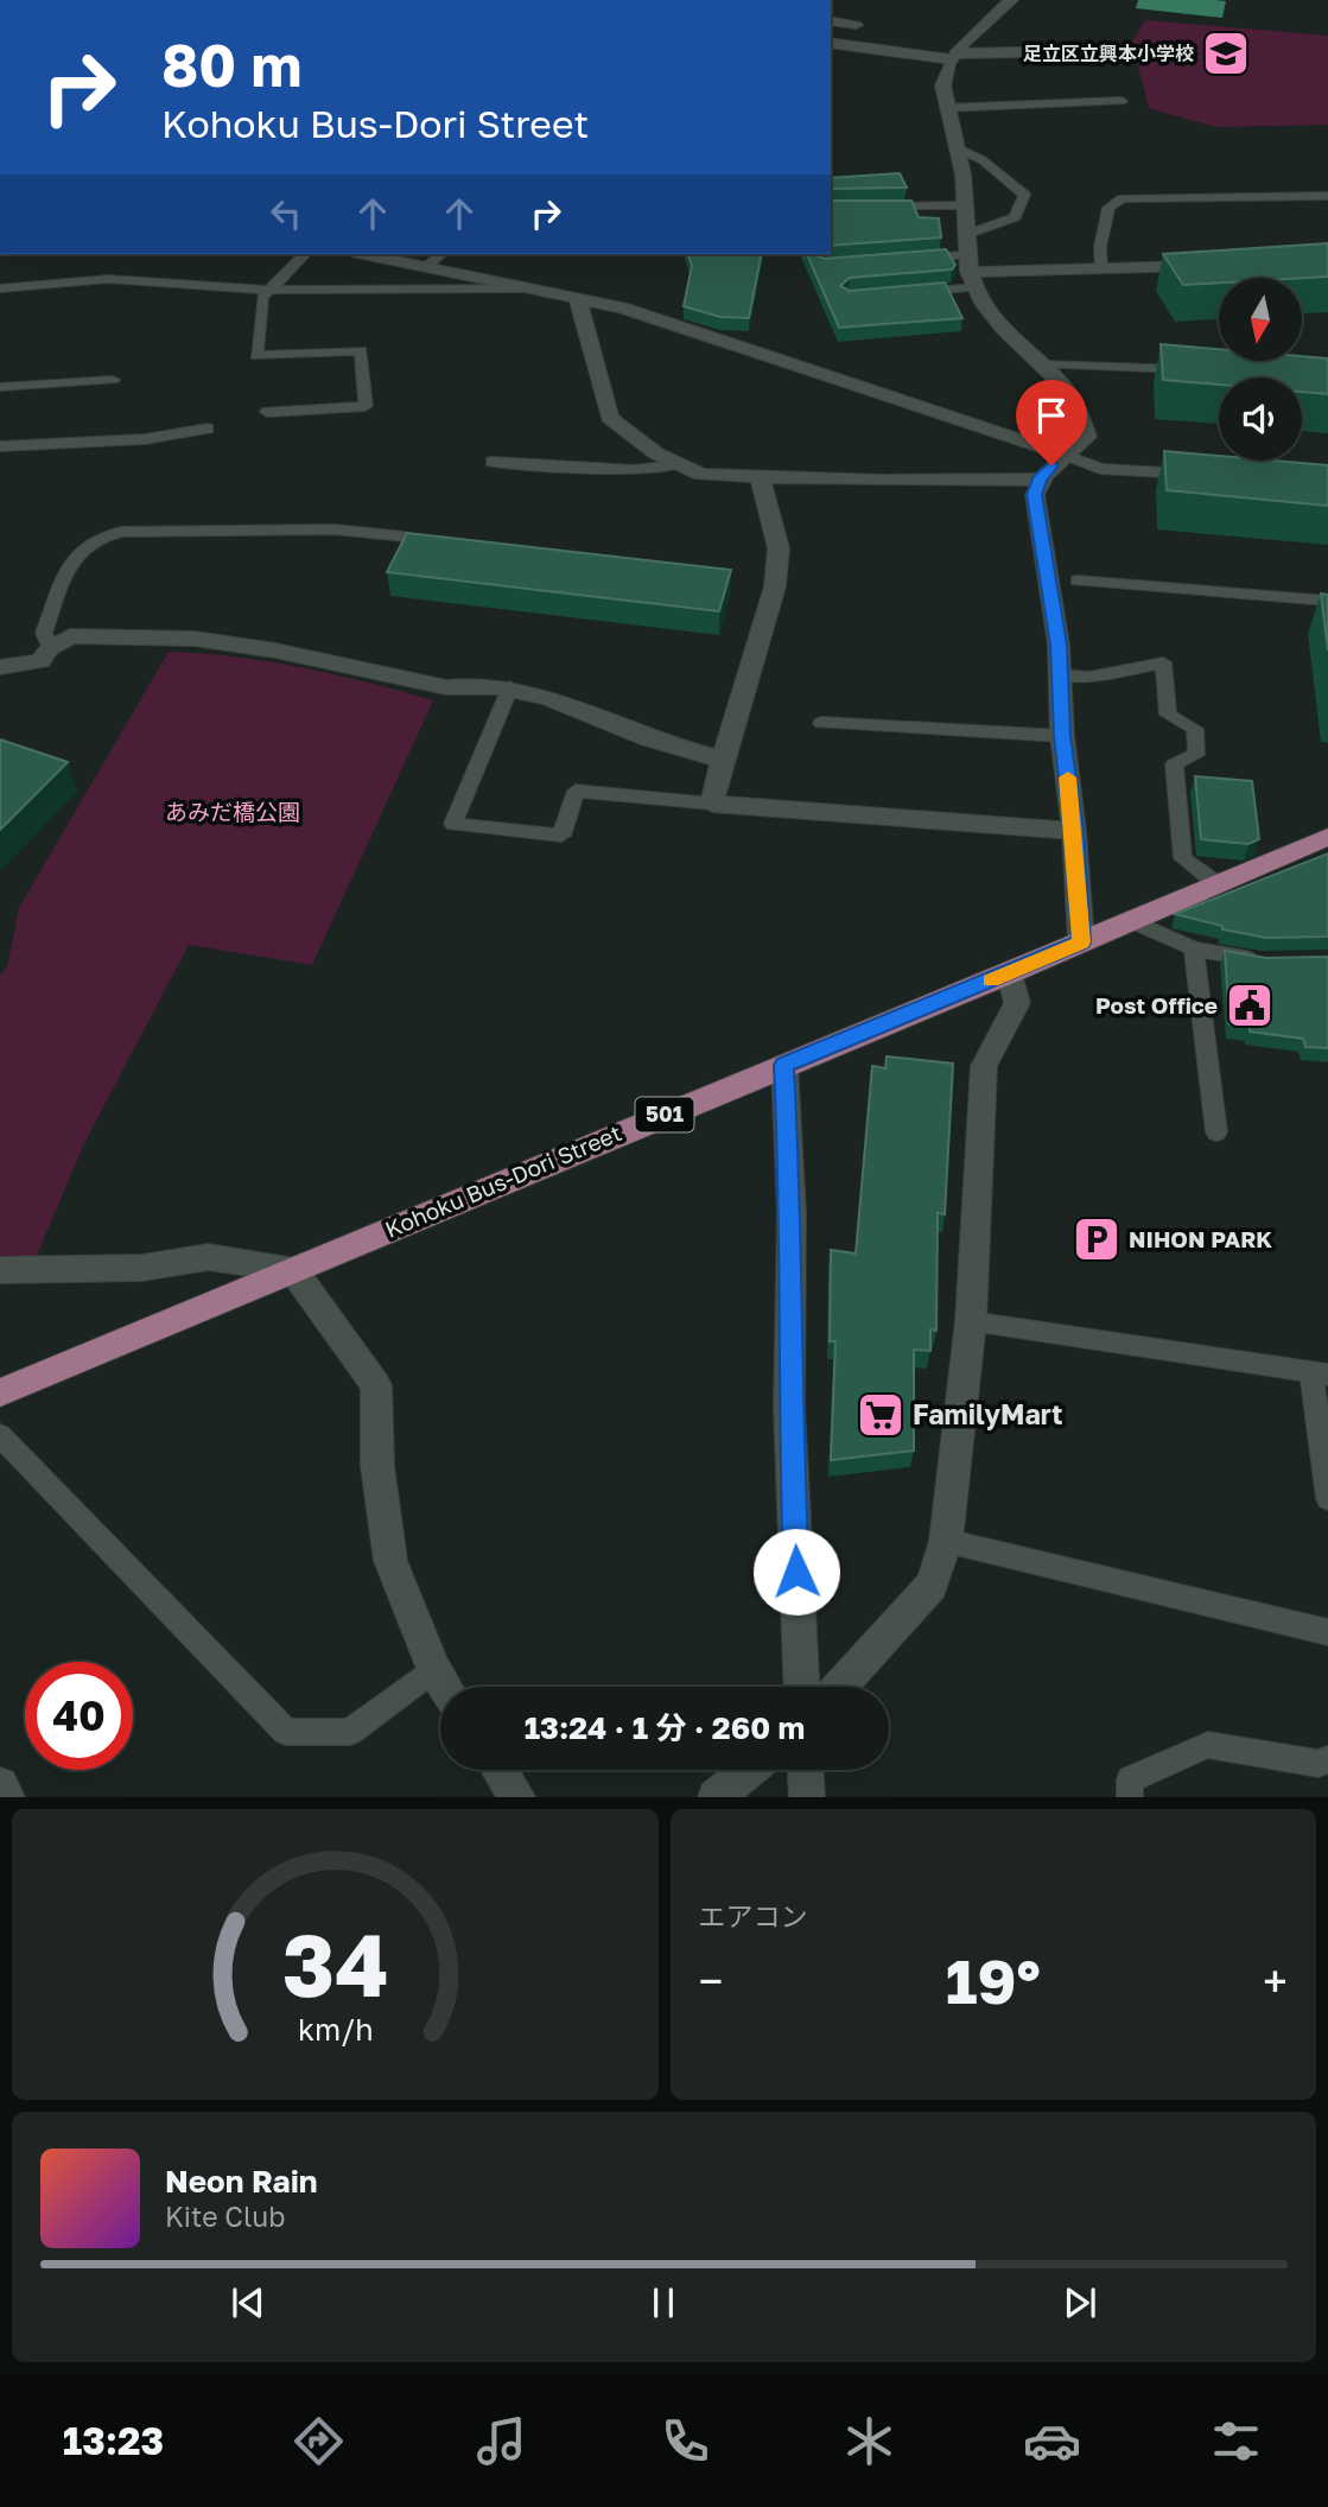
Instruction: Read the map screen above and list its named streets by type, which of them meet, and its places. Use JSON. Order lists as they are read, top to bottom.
{
  "streets": {
    "main road": ["501", "Kohoku Bus-Dori Street"]
  },
  "parks": ["あみだ橋公園"],
  "places": {
    "school or university": ["足立区立興本小学校"],
    "public building": ["Post Office"],
    "parking": ["NIHON PARK"],
    "supermarket": ["FamilyMart"]
  },
  "north": "bottom",
  "page": {
    "turn": ["80 m", "Kohoku Bus-Dori Street"],
    "limit": "40",
    "trip": "13:24 · 1 分 · 260 m",
    "tile": "エアコン",
    "heat": ["−", "19°", "+"],
    "song": ["Neon Rain", "Kite Club"],
    "tabs": "13:23",
    "gauge": ["34", "km/h"]
  }
}
